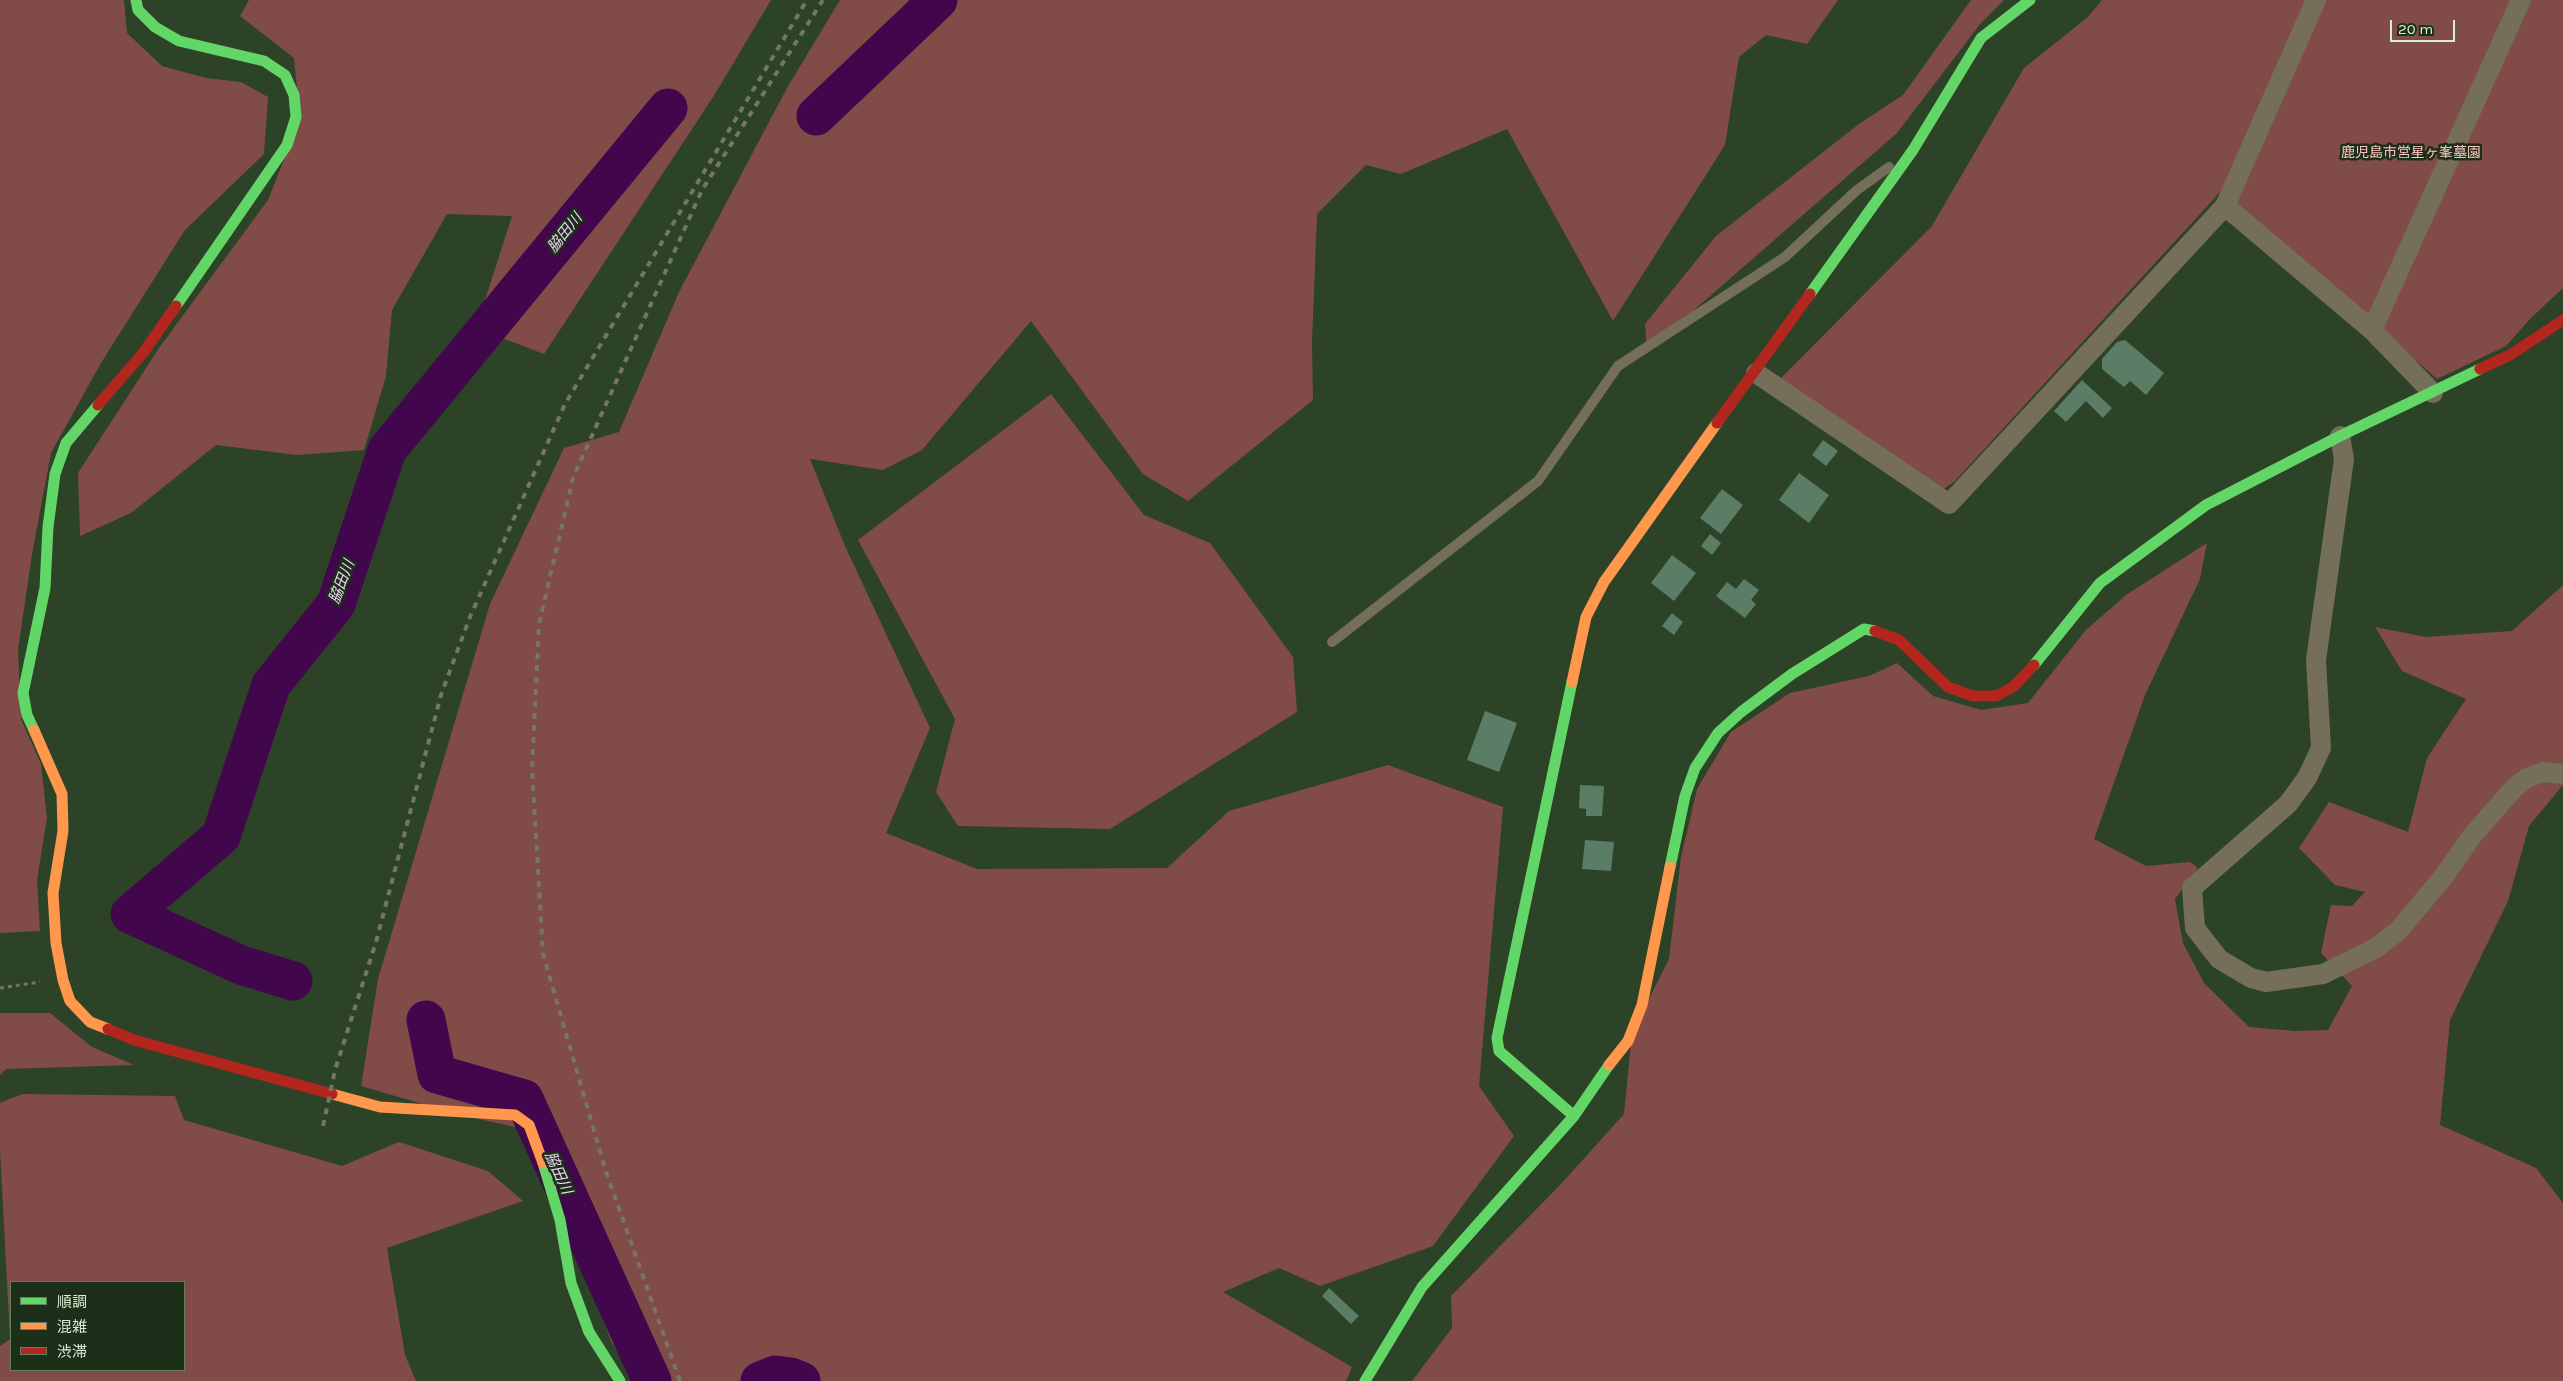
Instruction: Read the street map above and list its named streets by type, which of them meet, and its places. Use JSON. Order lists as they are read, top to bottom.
{
  "water": ["脇田川"],
  "parks": ["鹿児島市営星ヶ峯墓園"],
  "legend": ["順調", "混雑", "渋滞"],
  "scale_bar": "20 m"
}
